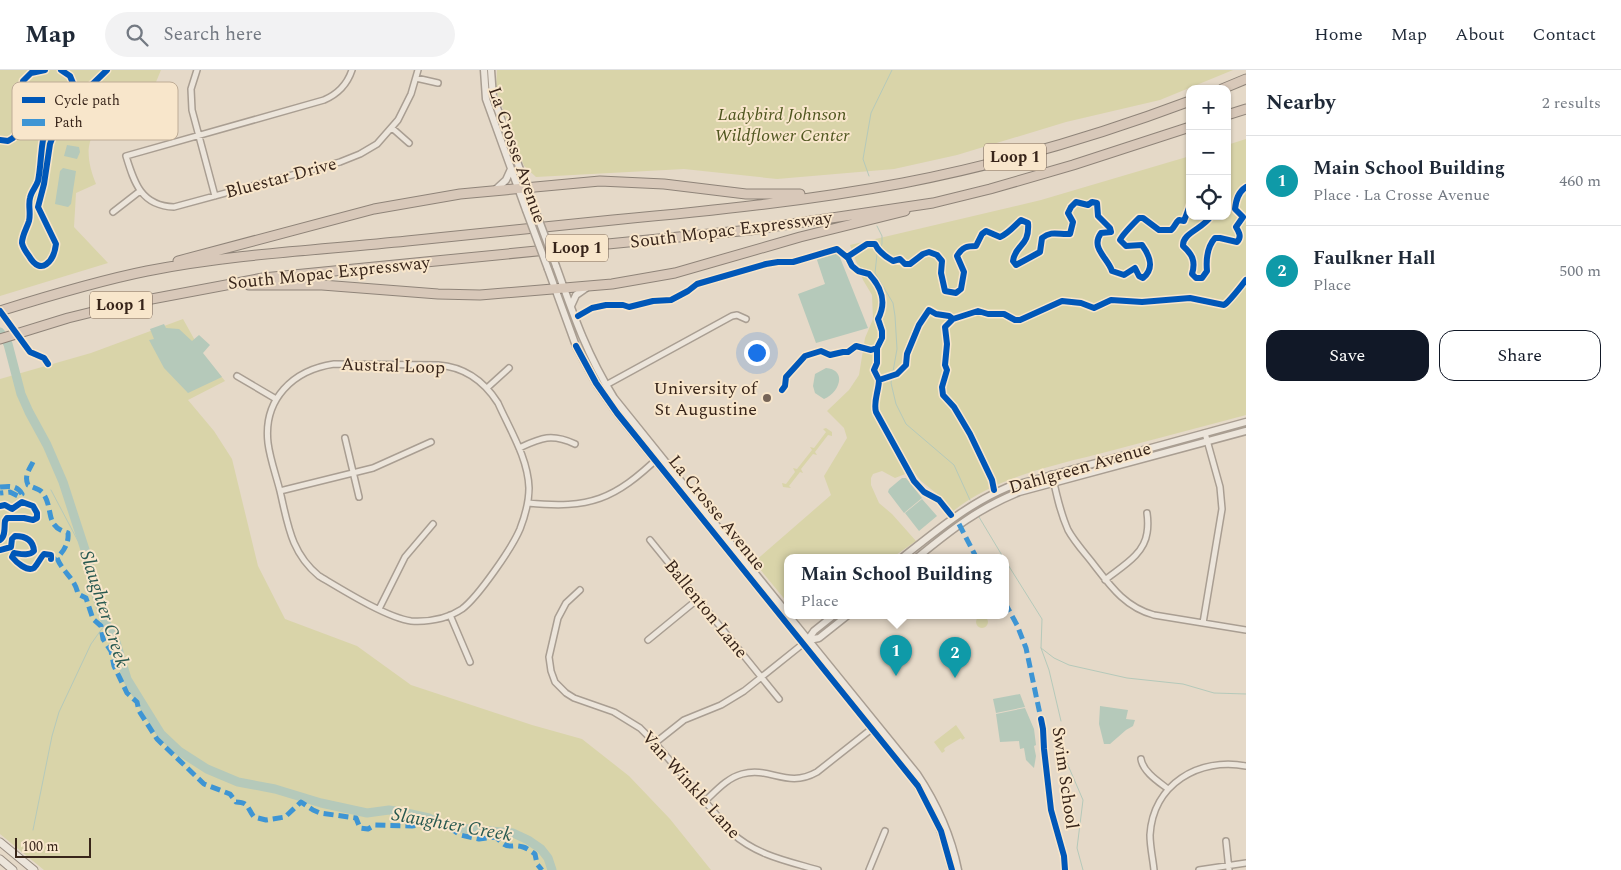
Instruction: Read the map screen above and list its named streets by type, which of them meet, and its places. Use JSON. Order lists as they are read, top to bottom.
{
  "streets": {
    "highway": ["Loop 1", "South Mopac Expressway"],
    "street": [
      "La Crosse Avenue",
      "Bluestar Drive",
      "Austral Loop",
      "Dahlgreen Avenue",
      "Ballenton Lane",
      "Van Winkle Lane"
    ],
    "cycle path": ["Swim School"]
  },
  "water": ["Slaughter Creek"],
  "parks": ["Ladybird Johnson Wildflower Center"],
  "places": ["University of St Augustine"],
  "legend": ["Cycle path", "Path"],
  "scale_bar": "100 m",
  "page": {
    "header": "Map",
    "search": "Search here",
    "nav": [
      "Home",
      "Map",
      "About",
      "Contact"
    ],
    "heading": ["Nearby", "2 results"],
    "map_buttons": ["+", "−"],
    "list": [
      {
        "mark": "1",
        "name": "Main School Building",
        "note": "Place · La Crosse Avenue",
        "value": "460 m"
      },
      {
        "mark": "2",
        "name": "Faulkner Hall",
        "note": "Place",
        "value": "500 m"
      }
    ],
    "buttons": ["Save", "Share"],
    "popup": ["Main School Building", "Place"],
    "pins": ["1", "2"],
    "scale": "100 m"
  }
}
